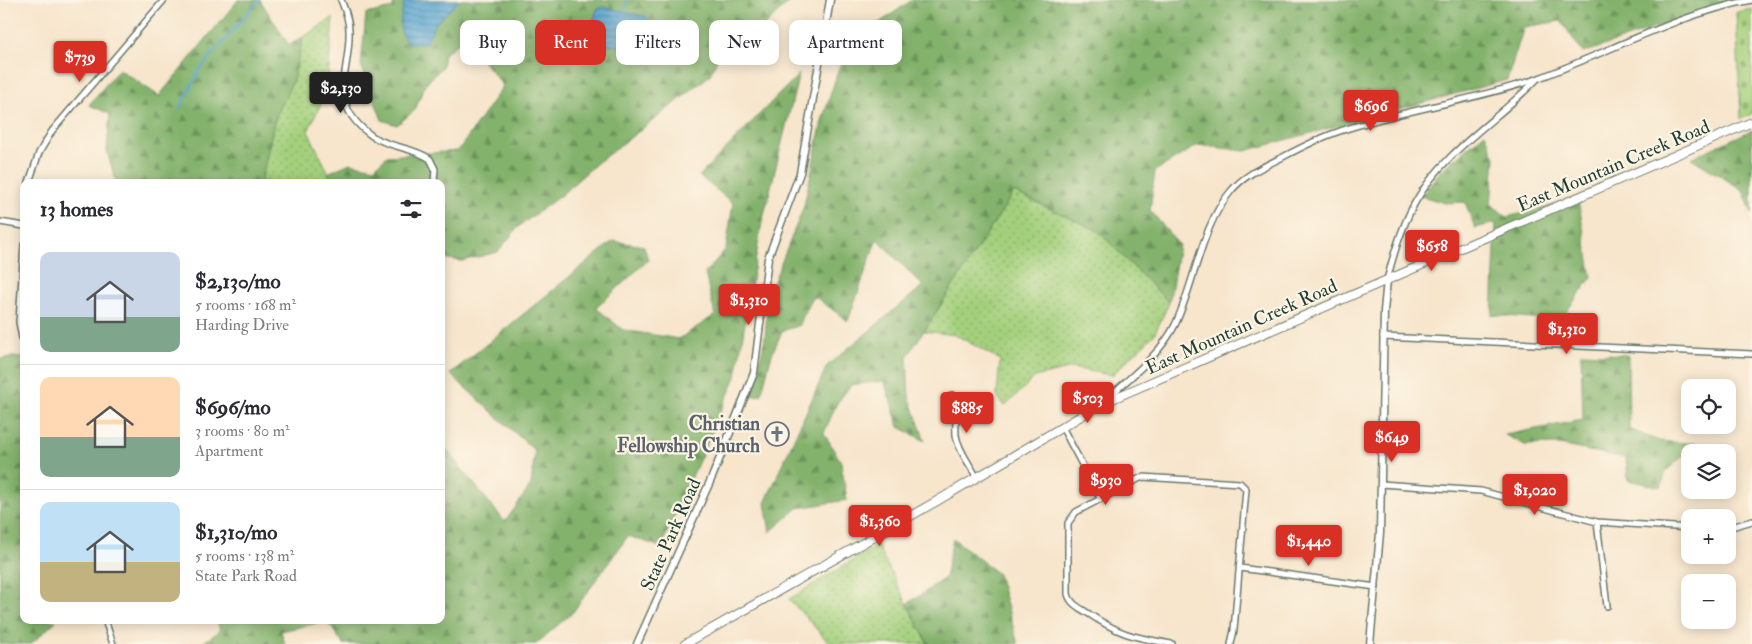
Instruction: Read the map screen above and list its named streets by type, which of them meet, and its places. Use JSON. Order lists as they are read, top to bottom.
{
  "streets": {
    "main road": ["East Mountain Creek Road"],
    "street": ["State Park Road"]
  },
  "places": {
    "church": ["Christian Fellowship Church"]
  },
  "page": {
    "chip": [
      "Buy",
      "Rent",
      "Filters",
      "New",
      "Apartment"
    ],
    "price": [
      "$739",
      "$2,130",
      "$696",
      "$658",
      "$1,310",
      "$1,310",
      "$503",
      "$885",
      "$649",
      "$930",
      "$1,020",
      "$1,360",
      "$1,440"
    ],
    "heading": "13 homes",
    "list": [
      {
        "name": "$2,130/mo",
        "note": "5 rooms · 168 m² · Harding Drive"
      },
      {
        "name": "$696/mo",
        "note": "3 rooms · 80 m² · Apartment"
      },
      {
        "name": "$1,310/mo",
        "note": "5 rooms · 138 m² · State Park Road"
      }
    ],
    "map_buttons": ["+", "−"]
  }
}
